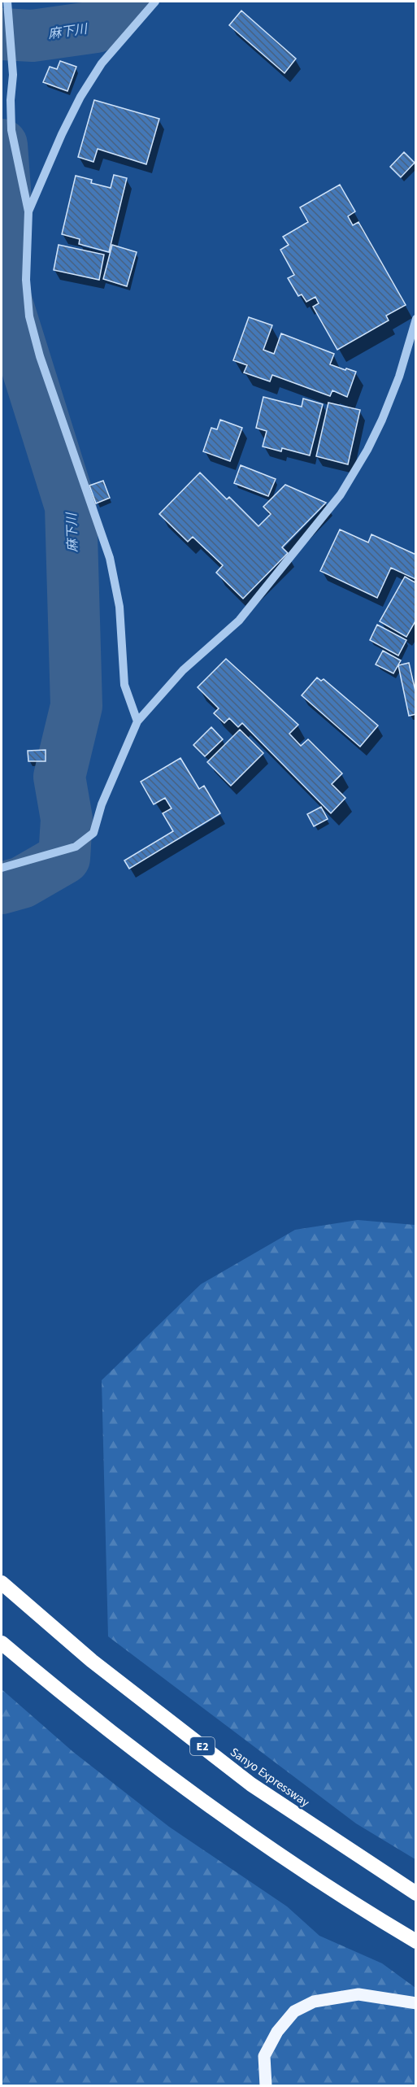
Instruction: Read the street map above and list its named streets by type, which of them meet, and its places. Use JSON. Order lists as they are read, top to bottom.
{
  "streets": {
    "highway": ["E2", "Sanyo Expressway"]
  },
  "water": ["麻下川"]
}
